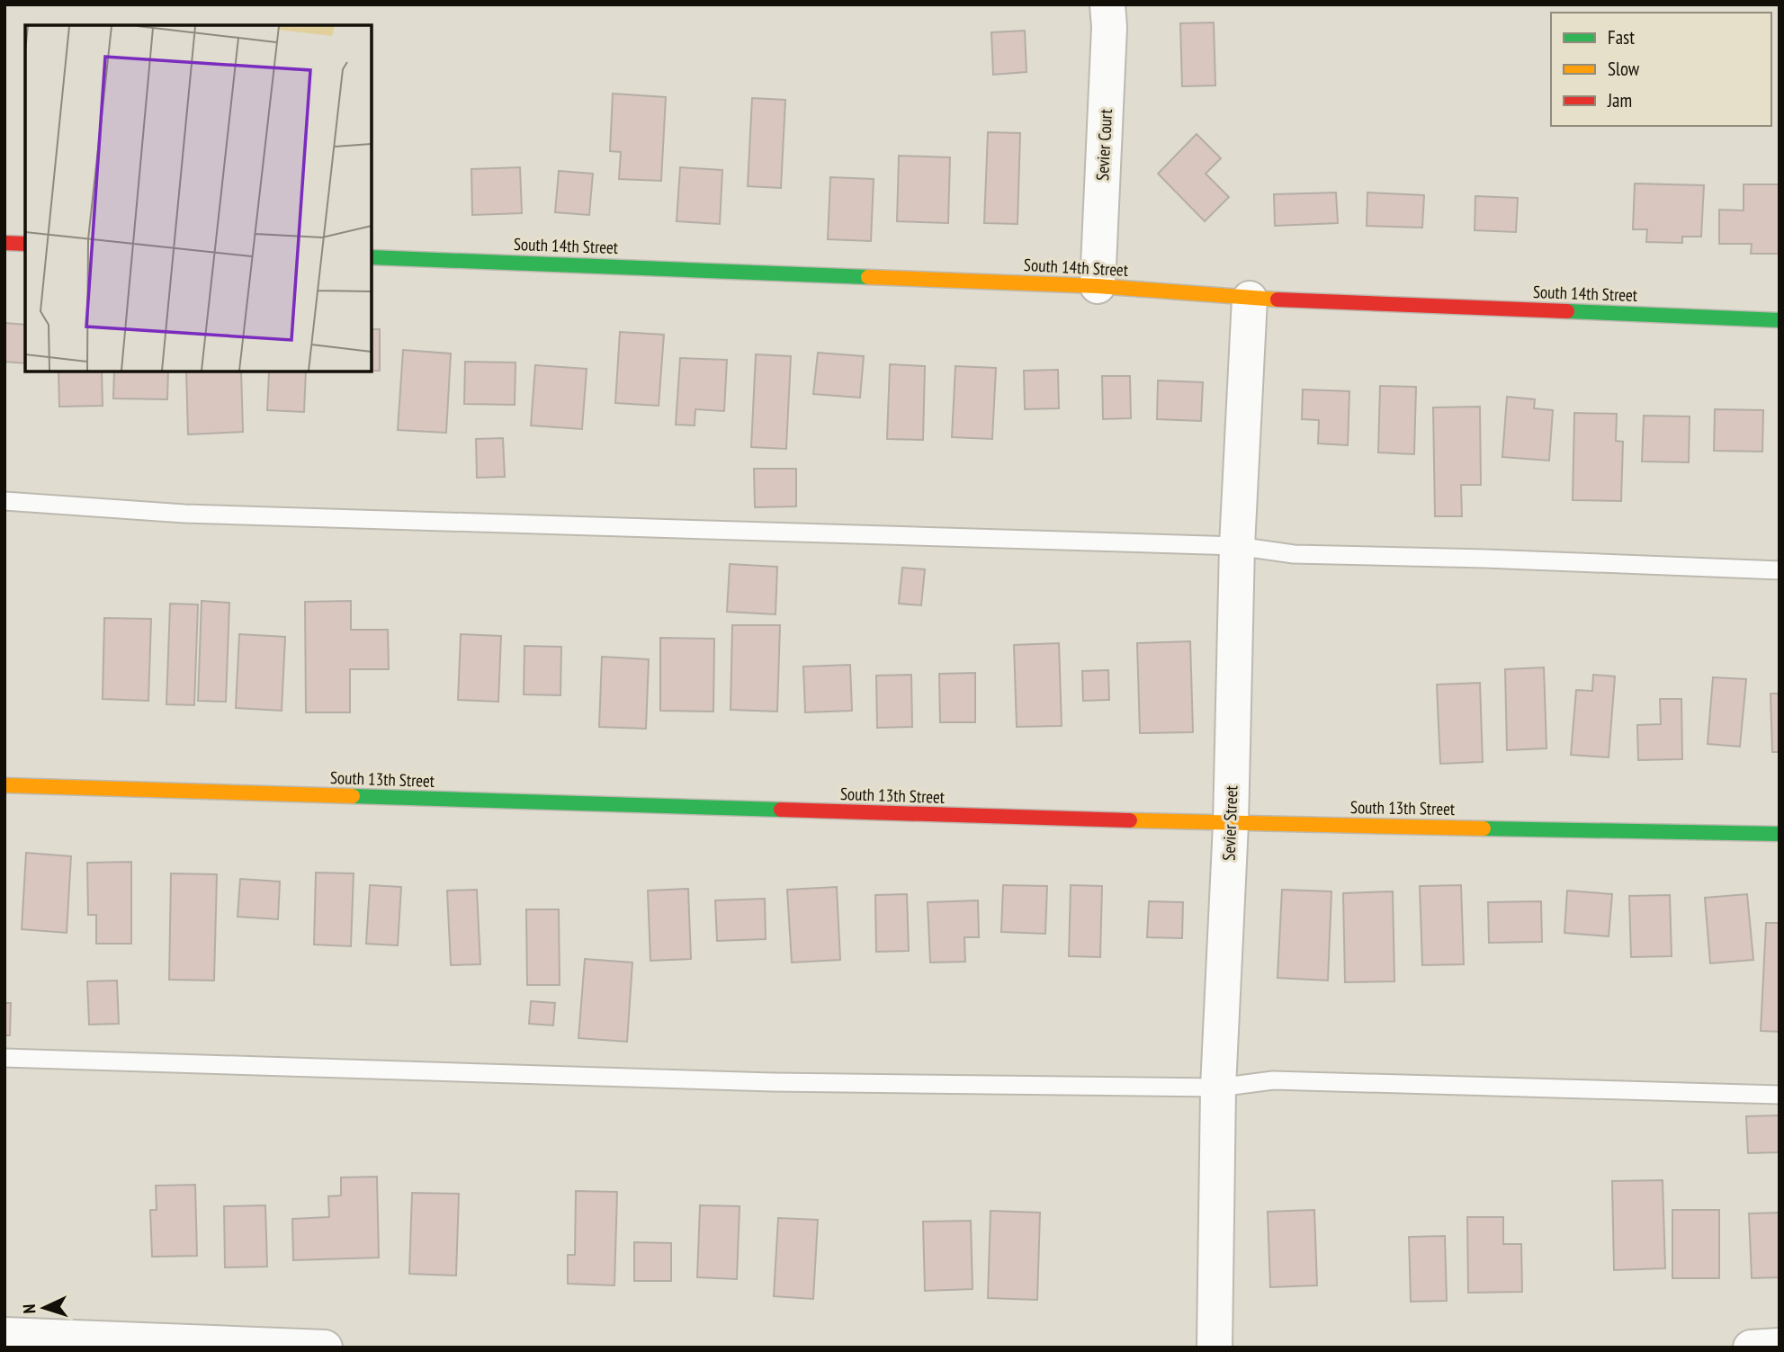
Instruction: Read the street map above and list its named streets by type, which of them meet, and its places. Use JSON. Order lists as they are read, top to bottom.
{
  "streets": {
    "street": [
      "Sevier Court",
      "South 14th Street",
      "South 13th Street",
      "Sevier Street"
    ]
  },
  "crossings": [
    ["Sevier Court", "South 14th Street"],
    ["South 14th Street", "Sevier Street"],
    ["South 13th Street", "Sevier Street"]
  ],
  "legend": ["Fast", "Slow", "Jam"],
  "north": "left"
}
